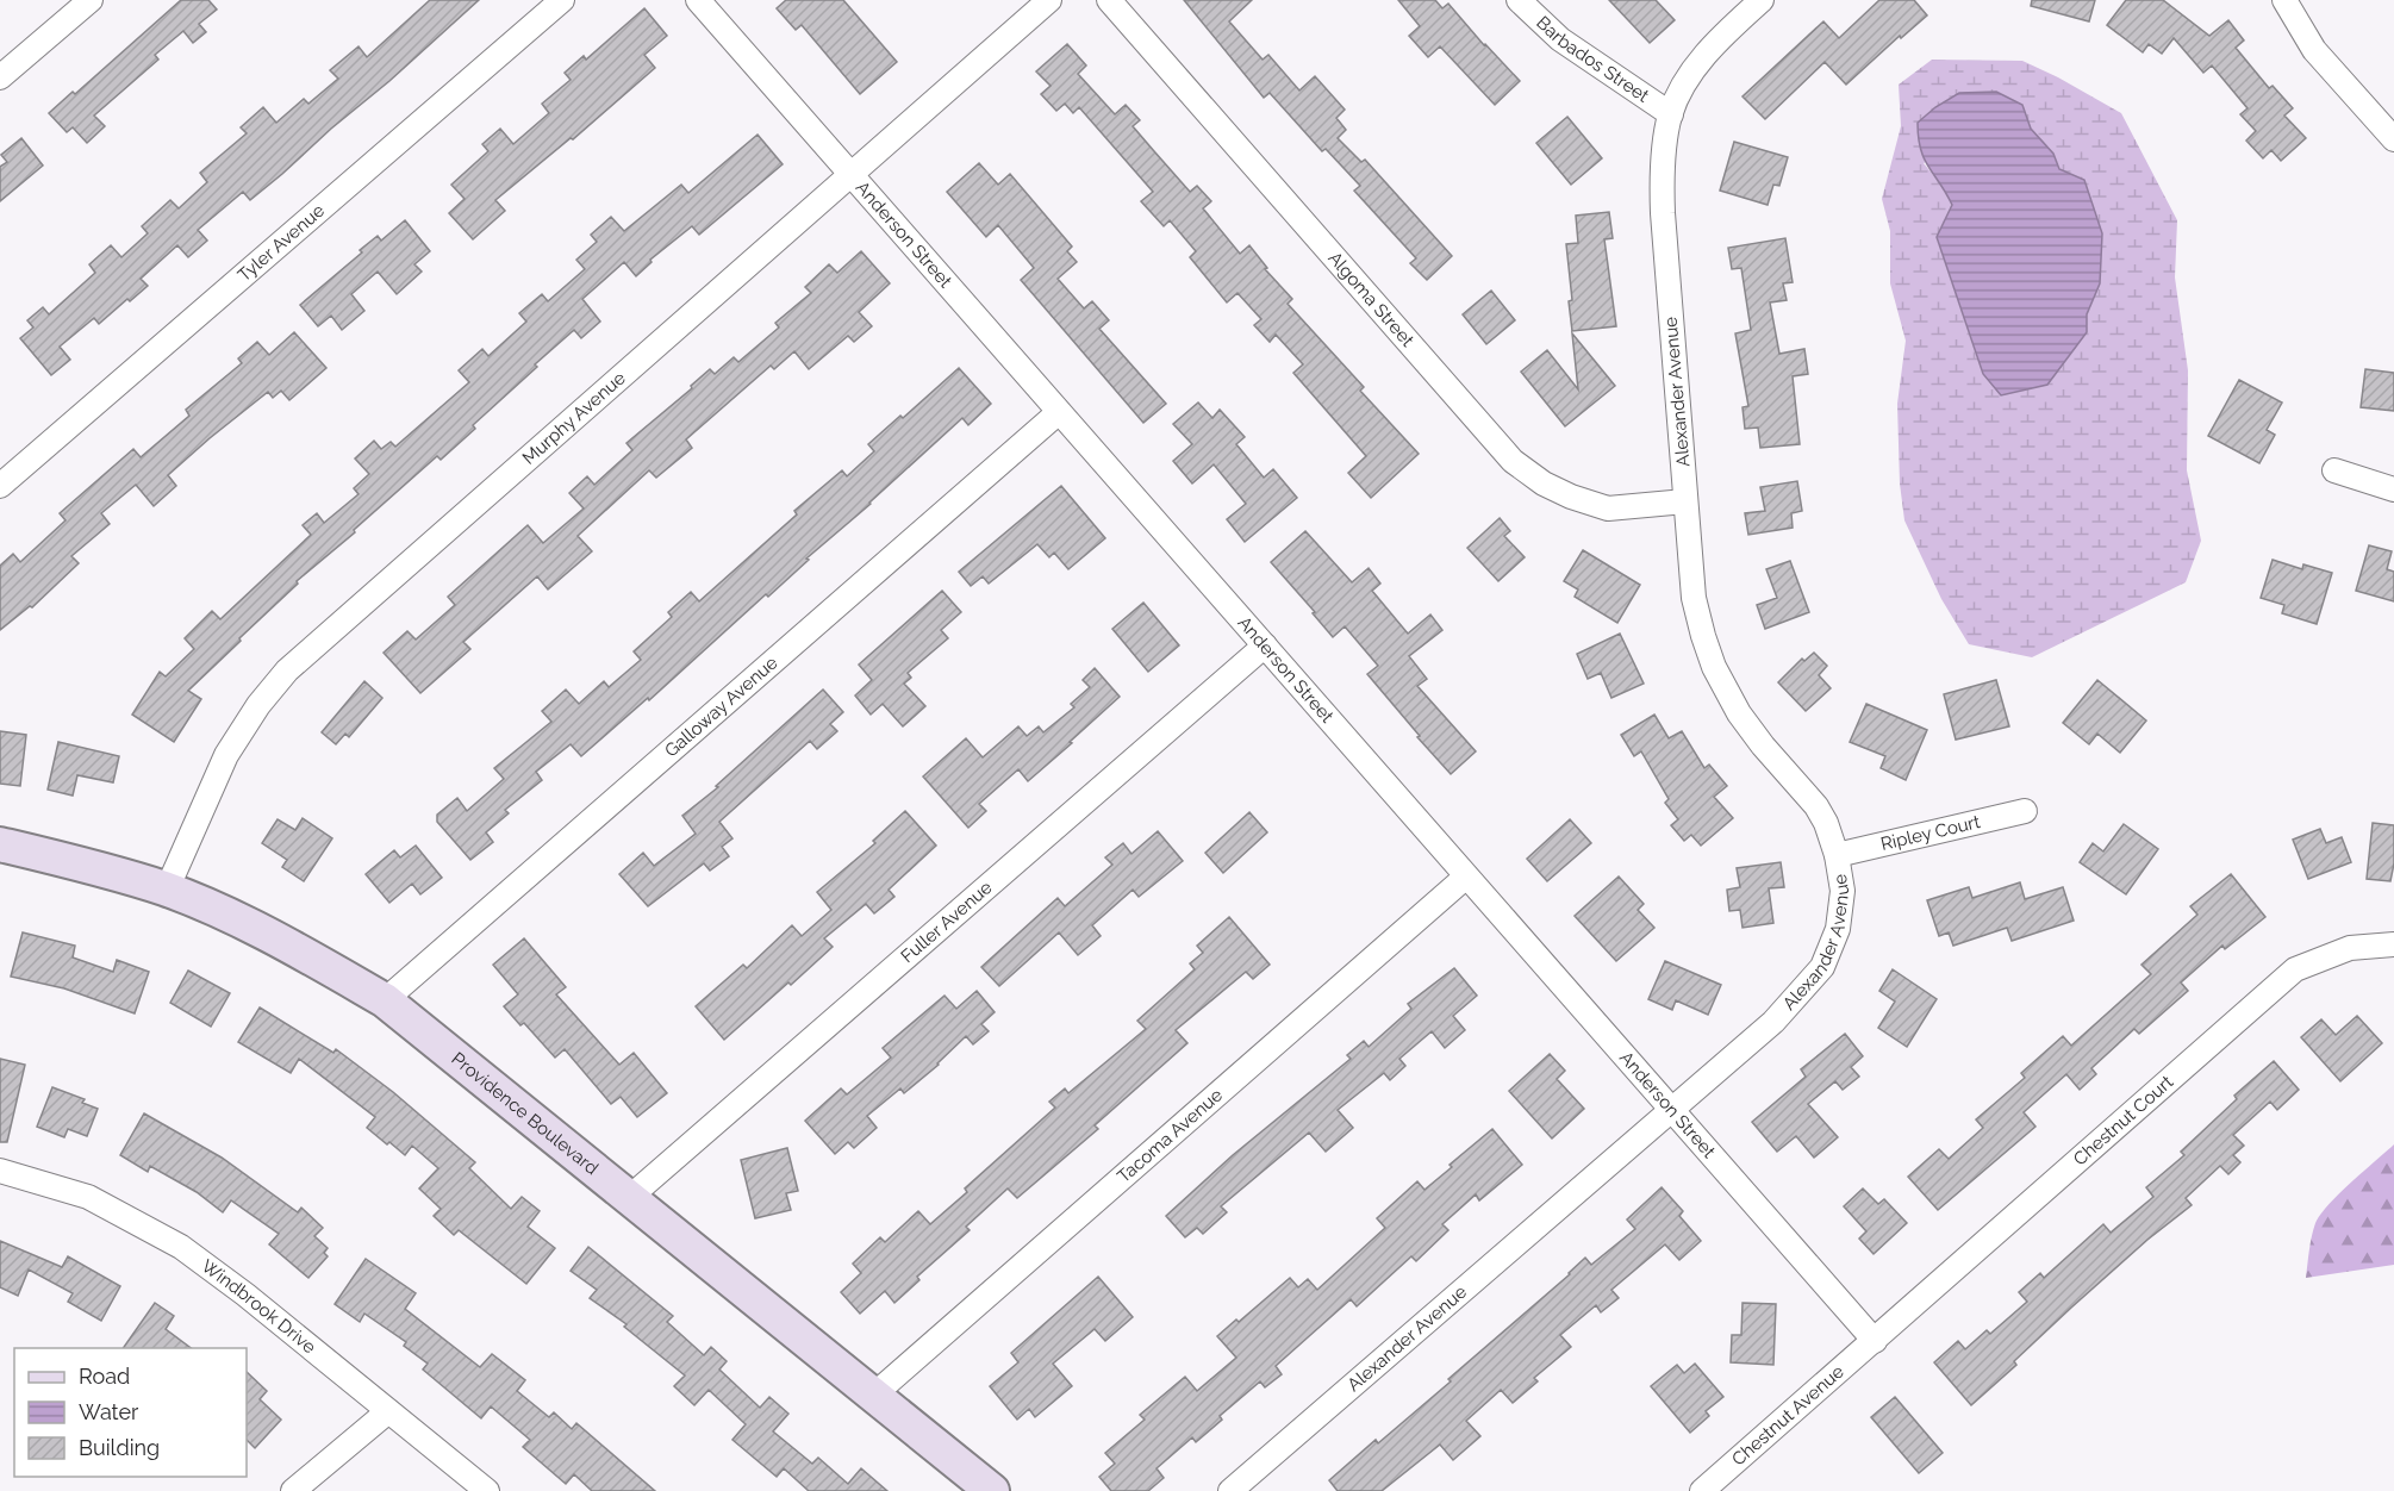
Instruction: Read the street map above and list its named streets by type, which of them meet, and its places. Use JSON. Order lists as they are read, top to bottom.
{
  "streets": {
    "main road": ["Providence Boulevard"],
    "street": [
      "Barbados Street",
      "Anderson Street",
      "Tyler Avenue",
      "Algoma Street",
      "Alexander Avenue",
      "Murphy Avenue",
      "Galloway Avenue",
      "Ripley Court",
      "Fuller Avenue",
      "Chestnut Court",
      "Tacoma Avenue",
      "Windbrook Drive",
      "Chestnut Avenue"
    ]
  },
  "crossings": [
    ["Barbados Street", "Alexander Avenue"],
    ["Anderson Street", "Alexander Avenue"],
    ["Anderson Street", "Murphy Avenue"],
    ["Anderson Street", "Galloway Avenue"],
    ["Anderson Street", "Fuller Avenue"],
    ["Anderson Street", "Chestnut Court"],
    ["Anderson Street", "Tacoma Avenue"],
    ["Anderson Street", "Chestnut Avenue"],
    ["Algoma Street", "Alexander Avenue"],
    ["Alexander Avenue", "Ripley Court"],
    ["Murphy Avenue", "Providence Boulevard"],
    ["Galloway Avenue", "Providence Boulevard"],
    ["Fuller Avenue", "Providence Boulevard"],
    ["Providence Boulevard", "Tacoma Avenue"],
    ["Chestnut Court", "Chestnut Avenue"]
  ],
  "legend": ["Road", "Water", "Building"]
}
